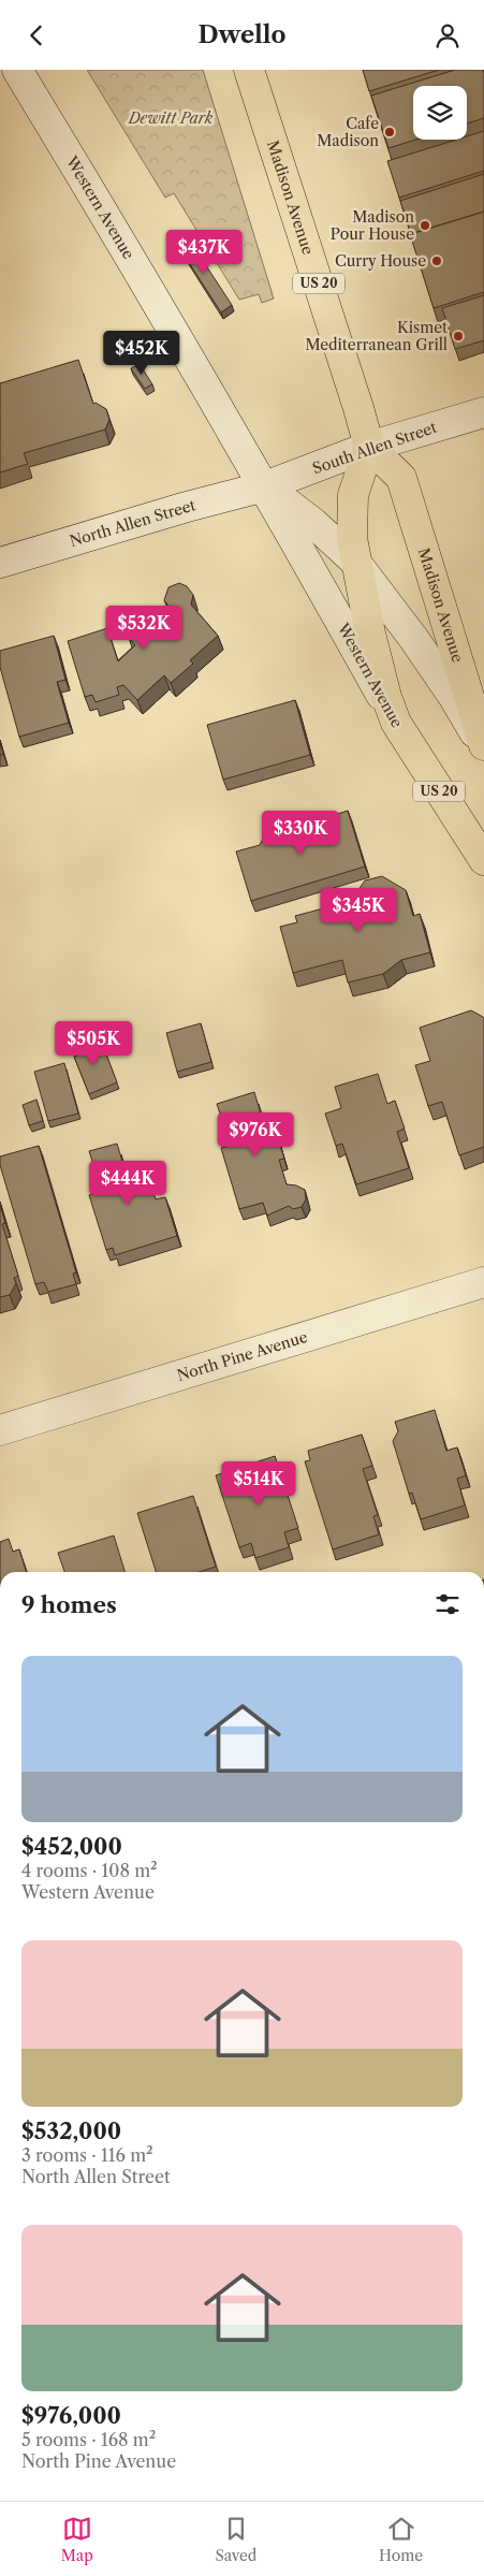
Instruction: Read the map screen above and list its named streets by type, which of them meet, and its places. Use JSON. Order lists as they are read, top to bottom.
{
  "streets": {
    "main road": ["Madison Avenue", "Western Avenue", "US 20"],
    "street": ["South Allen Street", "North Allen Street", "North Pine Avenue"]
  },
  "crossings": [
    ["Madison Avenue", "Western Avenue"],
    ["Madison Avenue", "US 20"],
    ["Madison Avenue", "South Allen Street"],
    ["Western Avenue", "US 20"],
    ["Western Avenue", "South Allen Street"],
    ["Western Avenue", "North Allen Street"],
    ["US 20", "South Allen Street"],
    ["South Allen Street", "North Allen Street"]
  ],
  "parks": ["Dewitt Park"],
  "places": [
    "Cafe Madison",
    "Madison Pour House",
    "Curry House",
    "Kismet Mediterranean Grill"
  ],
  "page": {
    "header": "Dwello",
    "price": [
      "$437K",
      "$452K",
      "$532K",
      "$330K",
      "$345K",
      "$505K",
      "$976K",
      "$444K",
      "$514K"
    ],
    "heading": "9 homes",
    "list": [
      {
        "name": "$452,000",
        "note": "4 rooms · 108 m² · Western Avenue"
      },
      {
        "name": "$532,000",
        "note": "3 rooms · 116 m² · North Allen Street"
      },
      {
        "name": "$976,000",
        "note": "5 rooms · 168 m² · North Pine Avenue"
      }
    ],
    "tabs": ["Map", "Saved", "Home"]
  }
}
